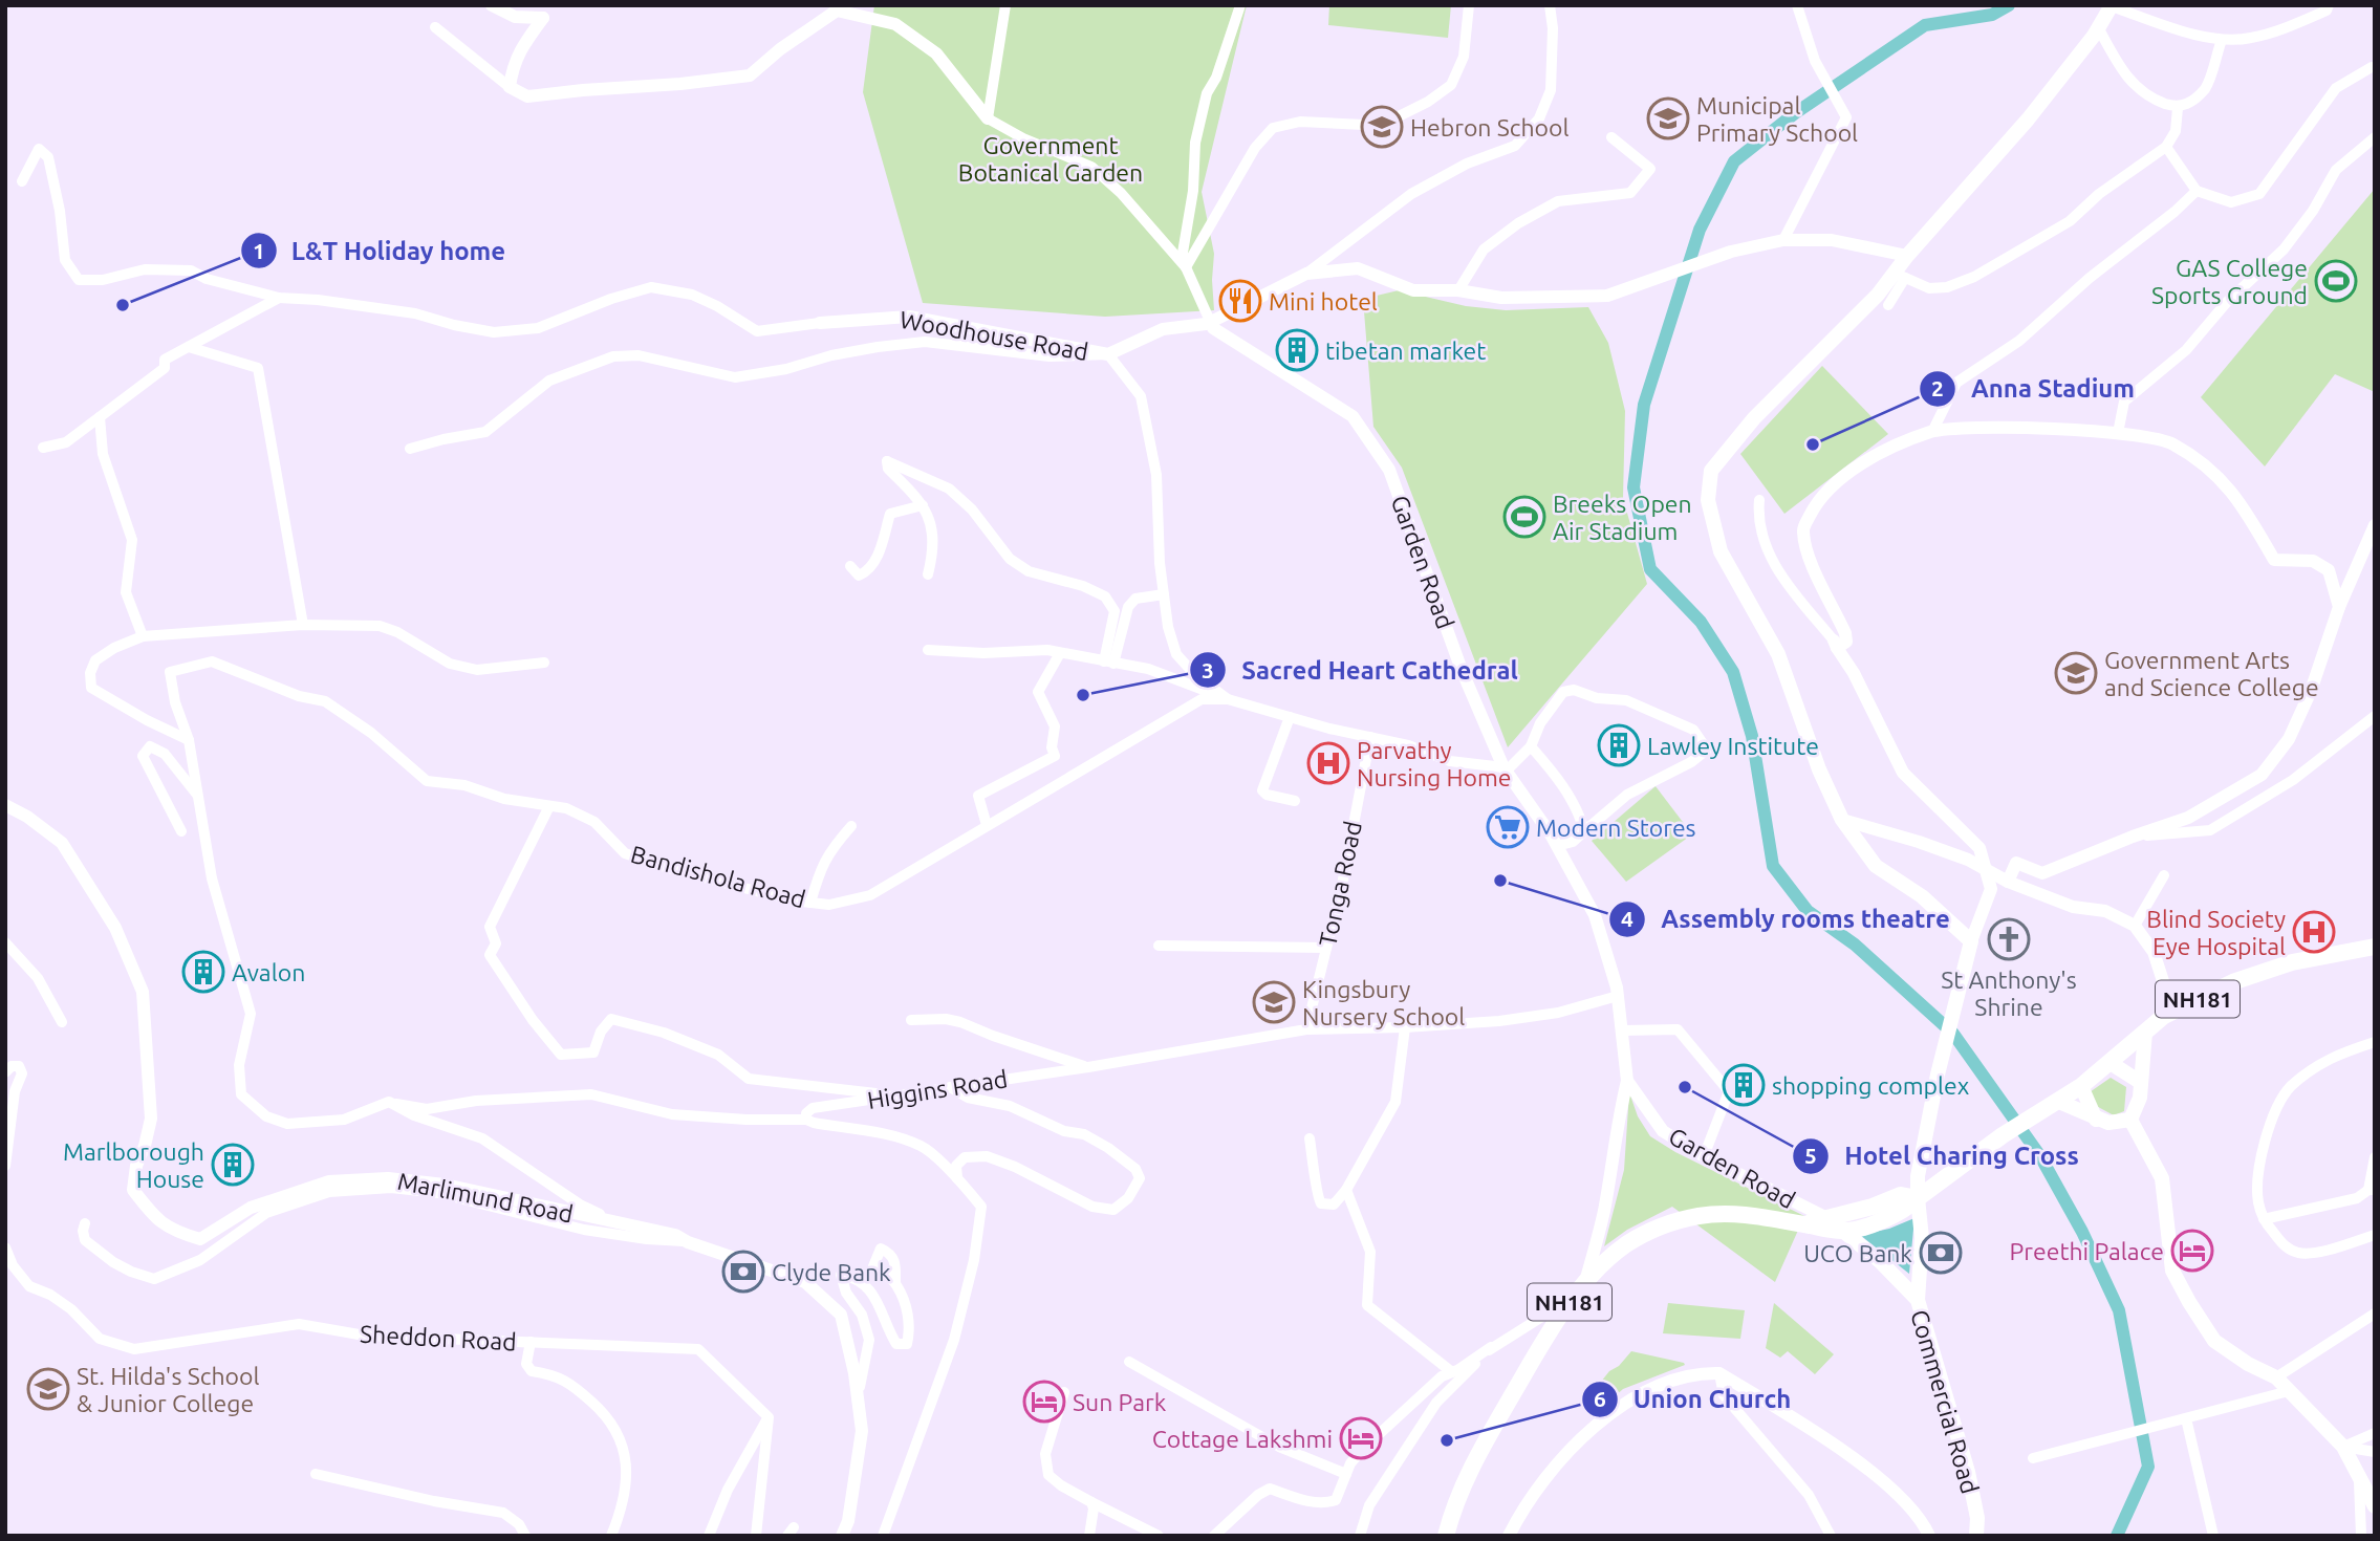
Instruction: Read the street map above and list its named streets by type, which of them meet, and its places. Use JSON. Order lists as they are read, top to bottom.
{
  "streets": {
    "highway": ["NH181"],
    "main road": ["Commercial Road"],
    "street": [
      "Woodhouse Road",
      "Garden Road",
      "Bandishola Road",
      "Tonga Road",
      "Higgins Road",
      "Marlimund Road",
      "Sheddon Road"
    ]
  },
  "crossings": [
    ["Woodhouse Road", "Garden Road"],
    ["Garden Road", "Bandishola Road"],
    ["Garden Road", "NH181"],
    ["Garden Road", "Higgins Road"],
    ["Garden Road", "Commercial Road"],
    ["Bandishola Road", "Tonga Road"],
    ["Tonga Road", "Higgins Road"],
    ["NH181", "Commercial Road"]
  ],
  "parks": ["Government Botanical Garden"],
  "places": {
    "school or university": [
      "Municipal Primary School",
      "Hebron School",
      "Government Arts and Science College",
      "Kingsbury Nursery School",
      "St. Hilda's School & Junior College"
    ],
    "sports": ["GAS College Sports Ground", "Breeks Open Air Stadium"],
    "restaurant": ["Mini hotel"],
    "other": [
      "L&T Holiday home",
      "Anna Stadium",
      "Sacred Heart Cathedral",
      "Assembly rooms theatre",
      "Hotel Charing Cross",
      "Union Church"
    ],
    "building": [
      "tibetan market",
      "Lawley Institute",
      "Avalon",
      "shopping complex",
      "Marlborough House"
    ],
    "hospital": ["Parvathy Nursing Home", "Blind Society Eye Hospital"],
    "supermarket": ["Modern Stores"],
    "church": ["St Anthony's Shrine"],
    "hotel": ["Preethi Palace", "Sun Park", "Cottage Lakshmi"],
    "bank": ["UCO Bank", "Clyde Bank"]
  }
}
